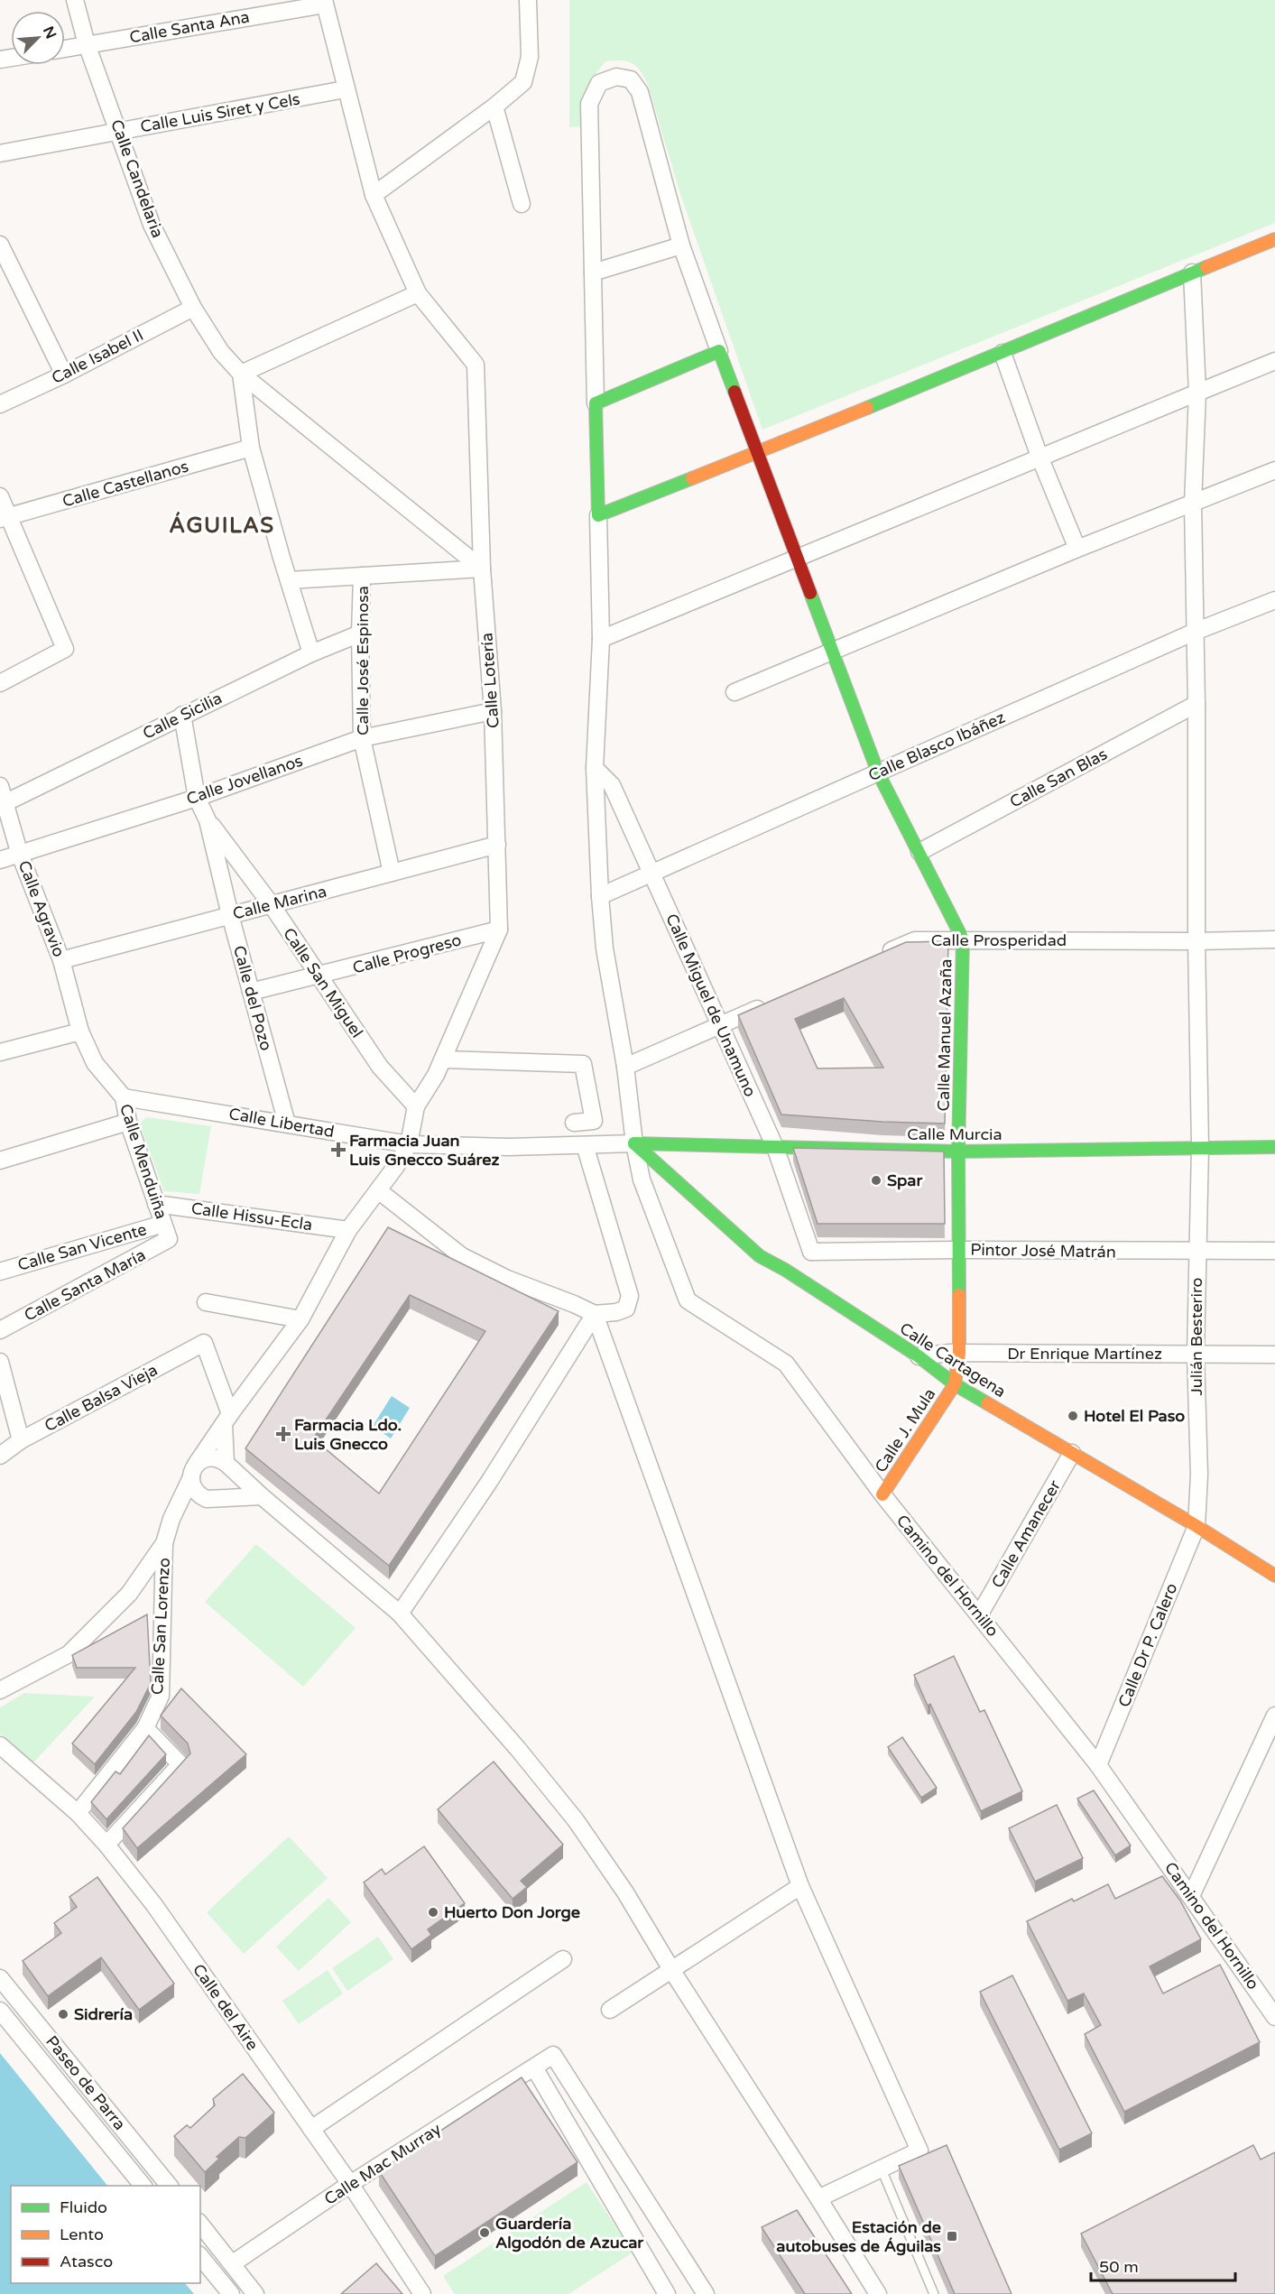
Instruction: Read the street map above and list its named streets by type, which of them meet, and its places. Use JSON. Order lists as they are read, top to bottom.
{
  "streets": {
    "street": [
      "Calle Santa Ana",
      "Calle Luis Siret y Cels",
      "Calle Candelaria",
      "Calle Isabel II",
      "Calle Castellanos",
      "Calle José Espinosa",
      "Calle Lotería",
      "Calle Sicilia",
      "Calle Blasco Ibáñez",
      "Calle San Blas",
      "Calle Jovellanos",
      "Calle Marina",
      "Calle Agravio",
      "Calle Prosperidad",
      "Calle Progreso",
      "Calle San Miguel",
      "Calle del Pozo",
      "Calle Miguel de Unamuno",
      "Calle Manuel Azaña",
      "Calle Libertad",
      "Calle Murcia",
      "Calle Menduiña",
      "Calle Hissu-Ecla",
      "Calle San Vicente",
      "Pintor José Matrán",
      "Calle Santa María",
      "Julián Besteriro",
      "Dr Enrique Martínez",
      "Calle Cartagena",
      "Calle Balsa Vieja",
      "Calle J. Mula",
      "Calle Amanecer",
      "Camino del Hornillo",
      "Calle San Lorenzo",
      "Calle Dr P. Calero",
      "Calle del Aire",
      "Paseo de Parra",
      "Calle Mac Murray"
    ]
  },
  "crossings": [
    ["Calle Santa Ana", "Calle Candelaria"],
    ["Calle Santa Ana", "Calle Lotería"],
    ["Calle Luis Siret y Cels", "Calle Candelaria"],
    ["Calle Luis Siret y Cels", "Calle Lotería"],
    ["Calle Candelaria", "Calle Isabel II"],
    ["Calle Candelaria", "Calle Lotería"],
    ["Calle José Espinosa", "Calle Sicilia"],
    ["Calle José Espinosa", "Calle Jovellanos"],
    ["Calle José Espinosa", "Calle Marina"],
    ["Calle Lotería", "Calle Jovellanos"],
    ["Calle Lotería", "Calle Marina"],
    ["Calle Lotería", "Calle Progreso"],
    ["Calle Lotería", "Calle San Miguel"],
    ["Calle Sicilia", "Calle Agravio"],
    ["Calle Sicilia", "Calle del Pozo"],
    ["Calle Blasco Ibáñez", "Calle Miguel de Unamuno"],
    ["Calle Blasco Ibáñez", "Calle Manuel Azaña"],
    ["Calle Blasco Ibáñez", "Julián Besteriro"],
    ["Calle Blasco Ibáñez", "Camino del Hornillo"],
    ["Calle San Blas", "Calle Manuel Azaña"],
    ["Calle San Blas", "Julián Besteriro"],
    ["Calle Jovellanos", "Calle Agravio"],
    ["Calle Jovellanos", "Calle del Pozo"],
    ["Calle Marina", "Calle Agravio"],
    ["Calle Marina", "Calle San Miguel"],
    ["Calle Marina", "Calle del Pozo"],
    ["Calle Agravio", "Calle Menduiña"],
    ["Calle Prosperidad", "Calle Manuel Azaña"],
    ["Calle Prosperidad", "Julián Besteriro"],
    ["Calle Progreso", "Calle San Miguel"],
    ["Calle Progreso", "Calle del Pozo"],
    ["Calle San Miguel", "Calle del Pozo"],
    ["Calle del Pozo", "Calle Libertad"],
    ["Calle Miguel de Unamuno", "Calle Murcia"],
    ["Calle Miguel de Unamuno", "Pintor José Matrán"],
    ["Calle Miguel de Unamuno", "Camino del Hornillo"],
    ["Calle Manuel Azaña", "Calle Murcia"],
    ["Calle Manuel Azaña", "Pintor José Matrán"],
    ["Calle Manuel Azaña", "Dr Enrique Martínez"],
    ["Calle Manuel Azaña", "Calle Cartagena"],
    ["Calle Manuel Azaña", "Calle J. Mula"],
    ["Calle Libertad", "Calle Murcia"],
    ["Calle Libertad", "Calle Menduiña"],
    ["Calle Libertad", "Calle Cartagena"],
    ["Calle Libertad", "Camino del Hornillo"],
    ["Calle Murcia", "Julián Besteriro"],
    ["Calle Murcia", "Calle Cartagena"],
    ["Calle Murcia", "Camino del Hornillo"],
    ["Calle Menduiña", "Calle Hissu-Ecla"],
    ["Calle Menduiña", "Calle San Vicente"],
    ["Calle Menduiña", "Calle Santa María"],
    ["Pintor José Matrán", "Julián Besteriro"],
    ["Julián Besteriro", "Dr Enrique Martínez"],
    ["Julián Besteriro", "Calle Cartagena"],
    ["Julián Besteriro", "Calle Dr P. Calero"],
    ["Dr Enrique Martínez", "Calle Cartagena"],
    ["Calle Cartagena", "Calle J. Mula"],
    ["Calle Cartagena", "Calle Amanecer"],
    ["Calle Cartagena", "Camino del Hornillo"],
    ["Calle Cartagena", "Calle Dr P. Calero"],
    ["Calle J. Mula", "Camino del Hornillo"],
    ["Calle Amanecer", "Camino del Hornillo"],
    ["Camino del Hornillo", "Calle Dr P. Calero"],
    ["Calle San Lorenzo", "Calle del Aire"],
    ["Calle del Aire", "Calle Mac Murray"]
  ],
  "districts": ["ÁGUILAS"],
  "places": {
    "health": ["Farmacia Juan Luis Gnecco Suárez", "Farmacia Ldo. Luis Gnecco"],
    "other": [
      "Spar",
      "Hotel El Paso",
      "Huerto Don Jorge",
      "Sidrería",
      "Guardería Algodón de Azucar"
    ],
    "transit": ["Estación de autobuses de Águilas"]
  },
  "legend": ["Fluido", "Lento", "Atasco"],
  "scale_bar": "50 m",
  "north": "top right"
}
